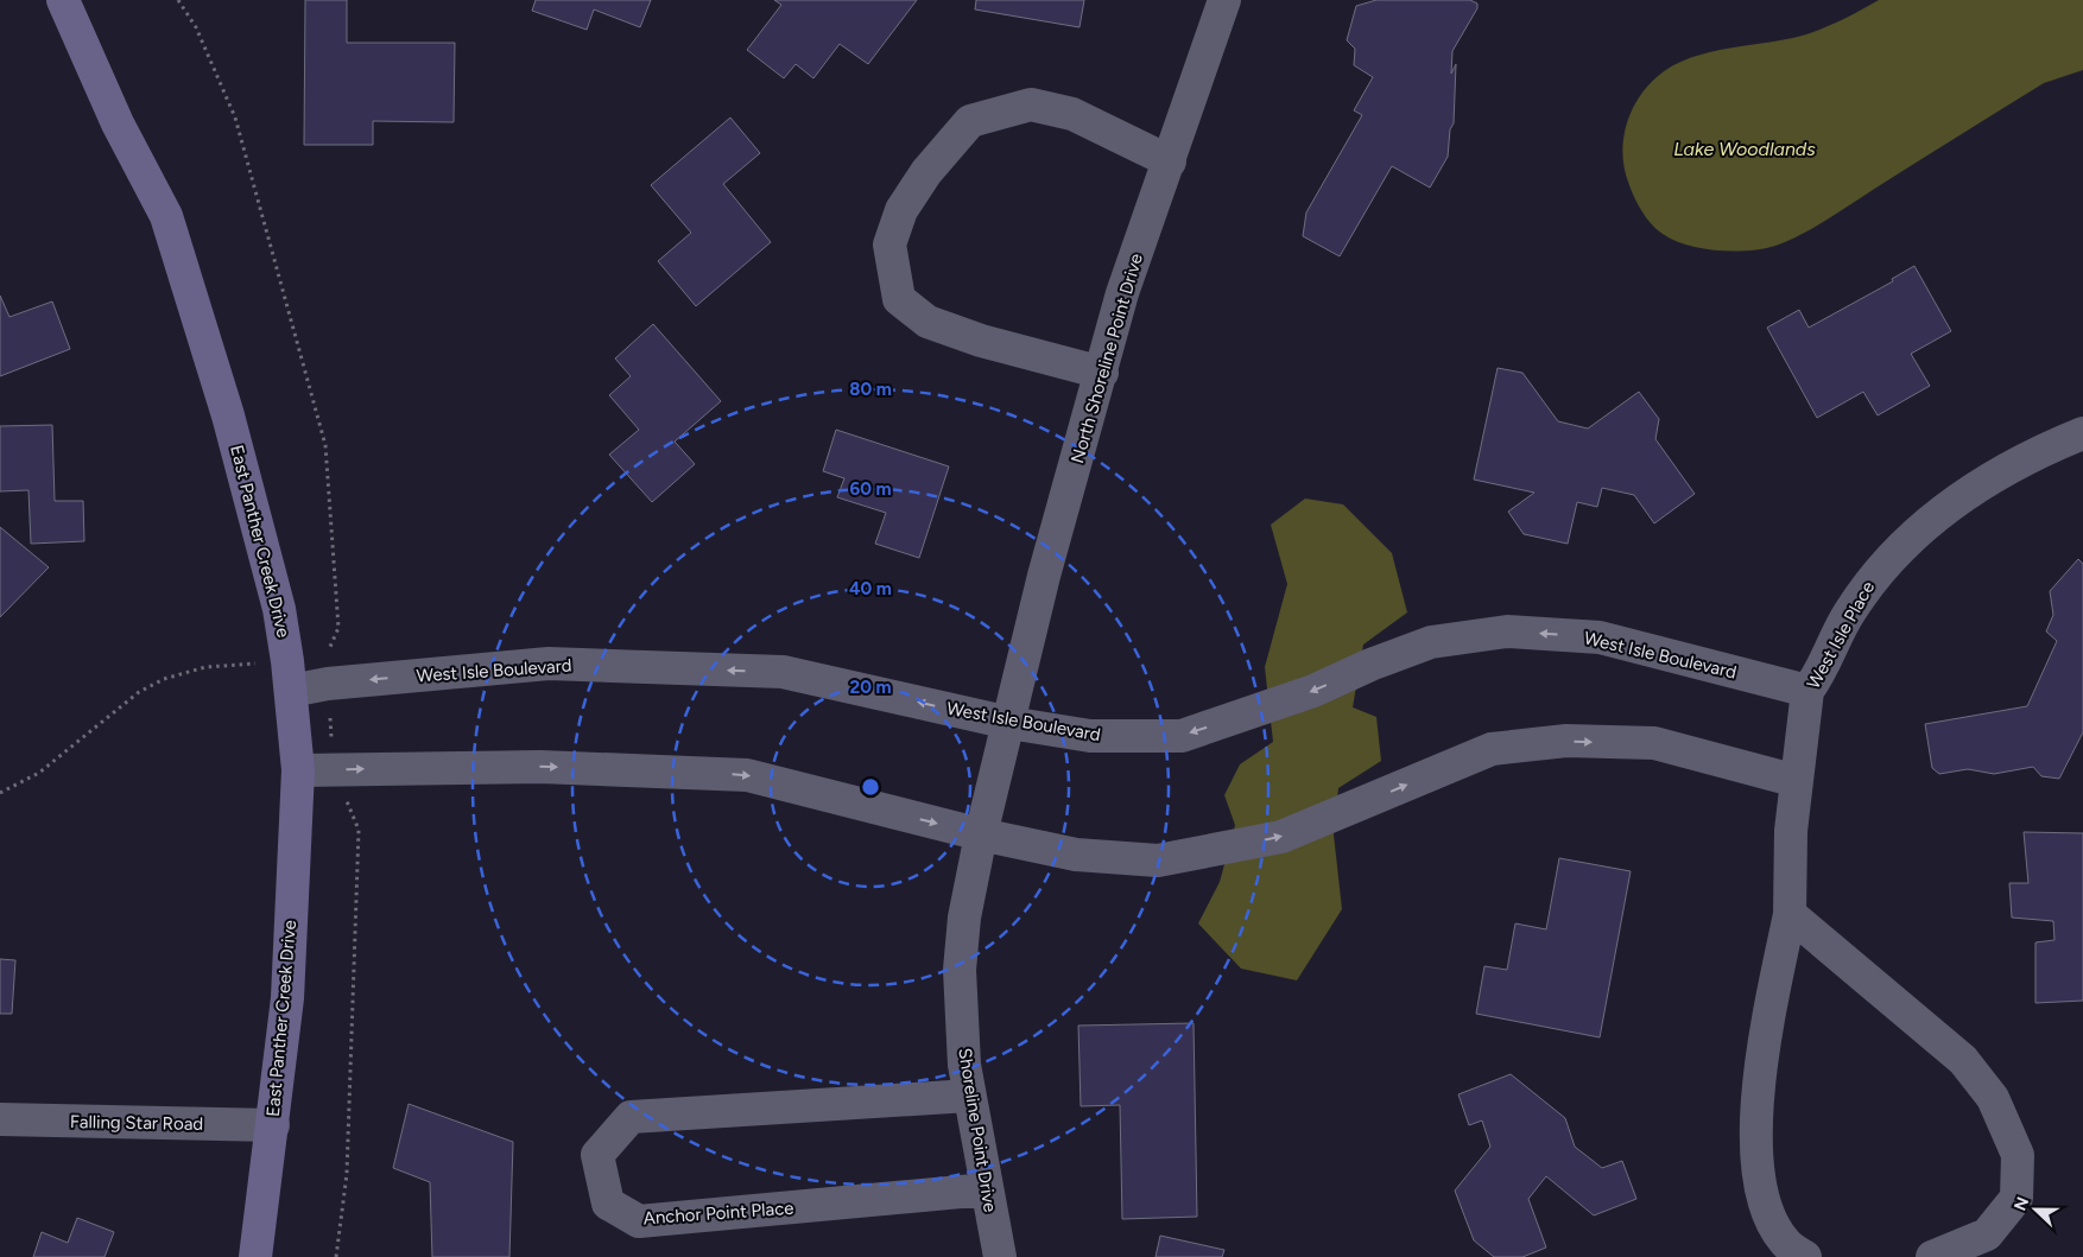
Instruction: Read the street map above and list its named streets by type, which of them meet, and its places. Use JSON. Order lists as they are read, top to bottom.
{
  "streets": {
    "street": [
      "North Shoreline Point Drive",
      "East Panther Creek Drive",
      "West Isle Place",
      "West Isle Boulevard",
      "Falling Star Road",
      "Shoreline Point Drive",
      "Anchor Point Place"
    ]
  },
  "crossings": [
    ["North Shoreline Point Drive", "West Isle Boulevard"],
    ["North Shoreline Point Drive", "Shoreline Point Drive"],
    ["East Panther Creek Drive", "West Isle Boulevard"],
    ["East Panther Creek Drive", "Falling Star Road"],
    ["West Isle Place", "West Isle Boulevard"],
    ["West Isle Boulevard", "Shoreline Point Drive"],
    ["Shoreline Point Drive", "Anchor Point Place"]
  ],
  "water": ["Lake Woodlands"],
  "north": "left",
  "rings": [
    "80 m",
    "60 m",
    "40 m",
    "20 m"
  ]
}
